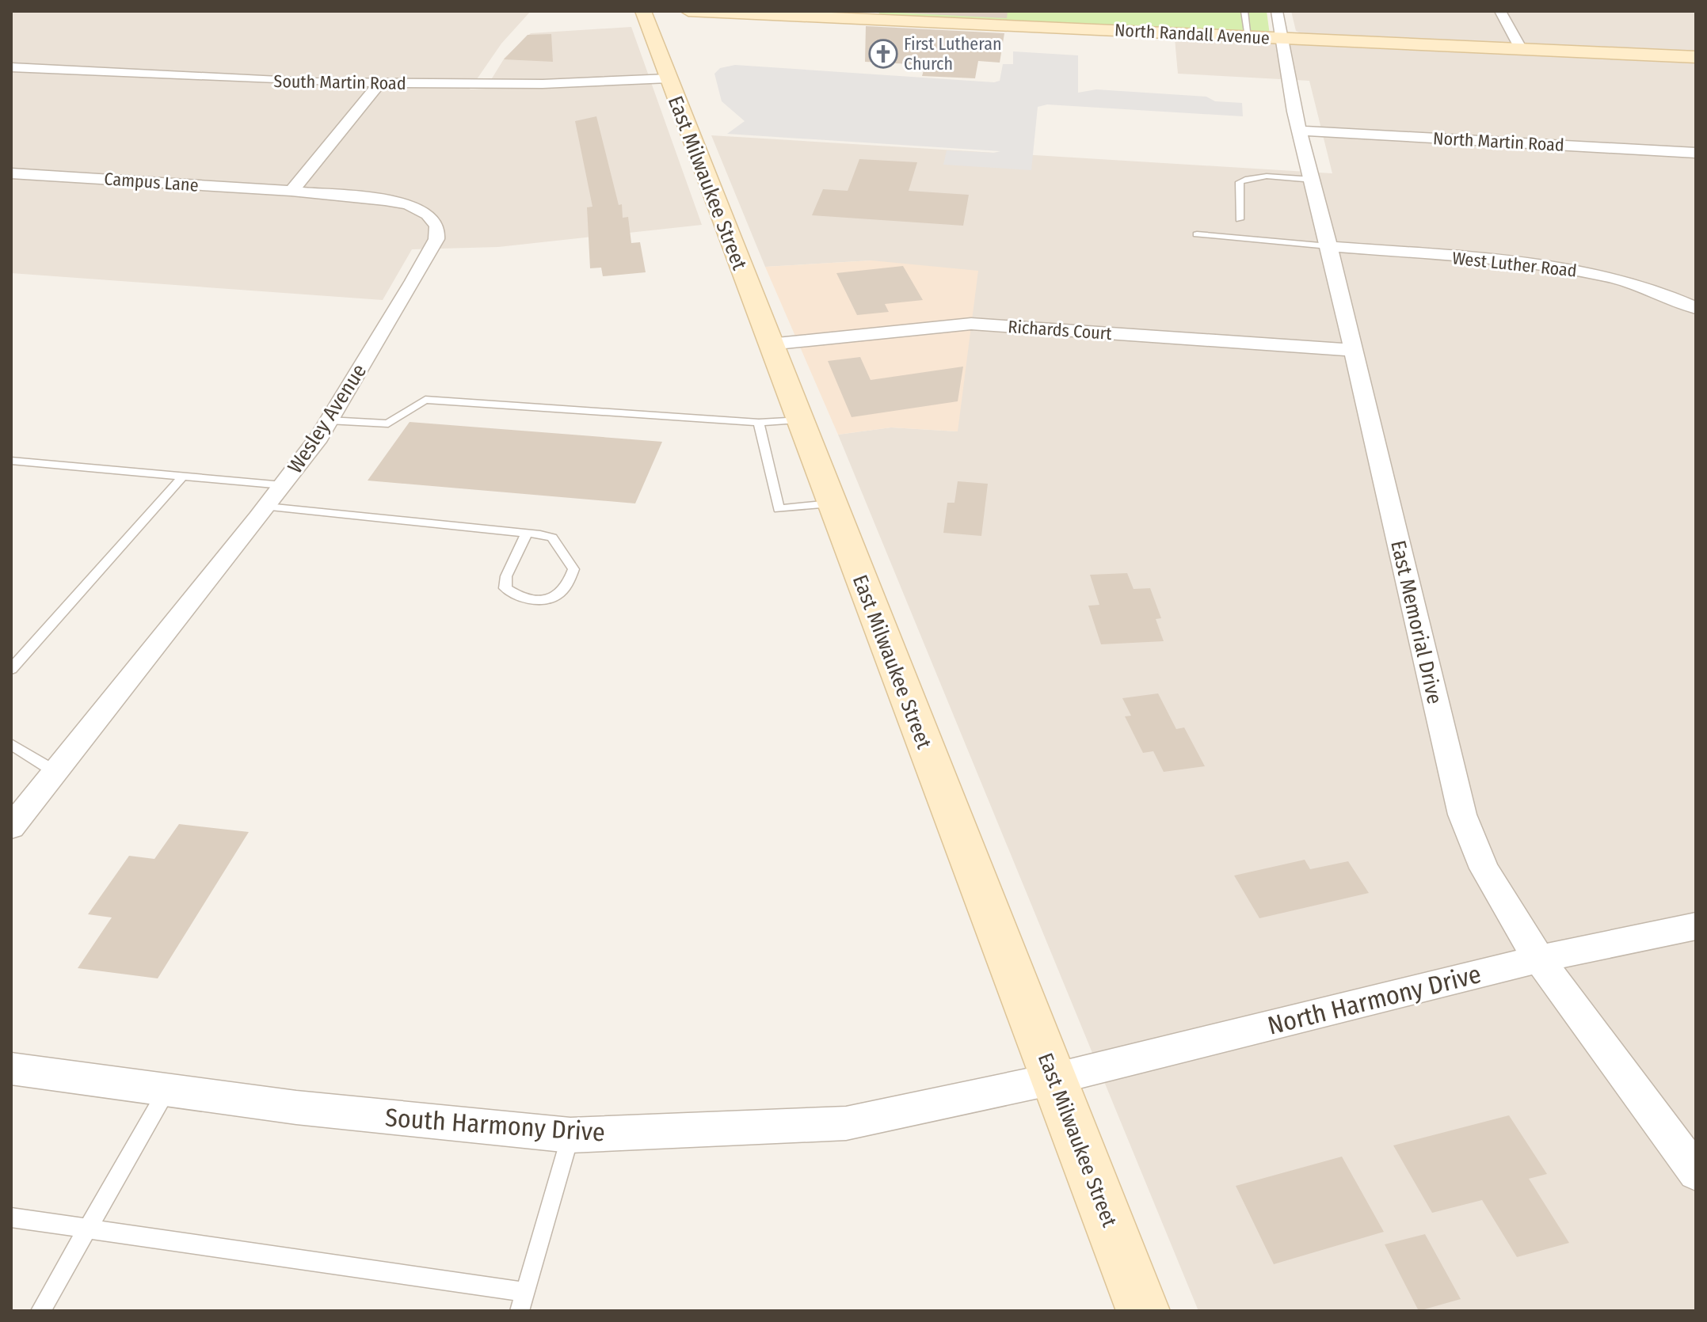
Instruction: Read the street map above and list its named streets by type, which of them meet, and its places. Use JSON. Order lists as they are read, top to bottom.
{
  "streets": {
    "main road": ["North Randall Avenue", "East Milwaukee Street"],
    "street": [
      "South Martin Road",
      "North Martin Road",
      "Campus Lane",
      "West Luther Road",
      "Richards Court",
      "Wesley Avenue",
      "East Memorial Drive",
      "North Harmony Drive",
      "South Harmony Drive"
    ]
  },
  "crossings": [
    ["North Randall Avenue", "East Memorial Drive"],
    ["South Martin Road", "East Milwaukee Street"],
    ["North Martin Road", "East Memorial Drive"],
    ["Campus Lane", "Wesley Avenue"],
    ["East Milwaukee Street", "Richards Court"],
    ["East Milwaukee Street", "North Harmony Drive"],
    ["East Milwaukee Street", "South Harmony Drive"],
    ["West Luther Road", "East Memorial Drive"],
    ["Richards Court", "East Memorial Drive"],
    ["East Memorial Drive", "North Harmony Drive"],
    ["North Harmony Drive", "South Harmony Drive"]
  ],
  "places": {
    "church": ["First Lutheran Church"]
  }
}
